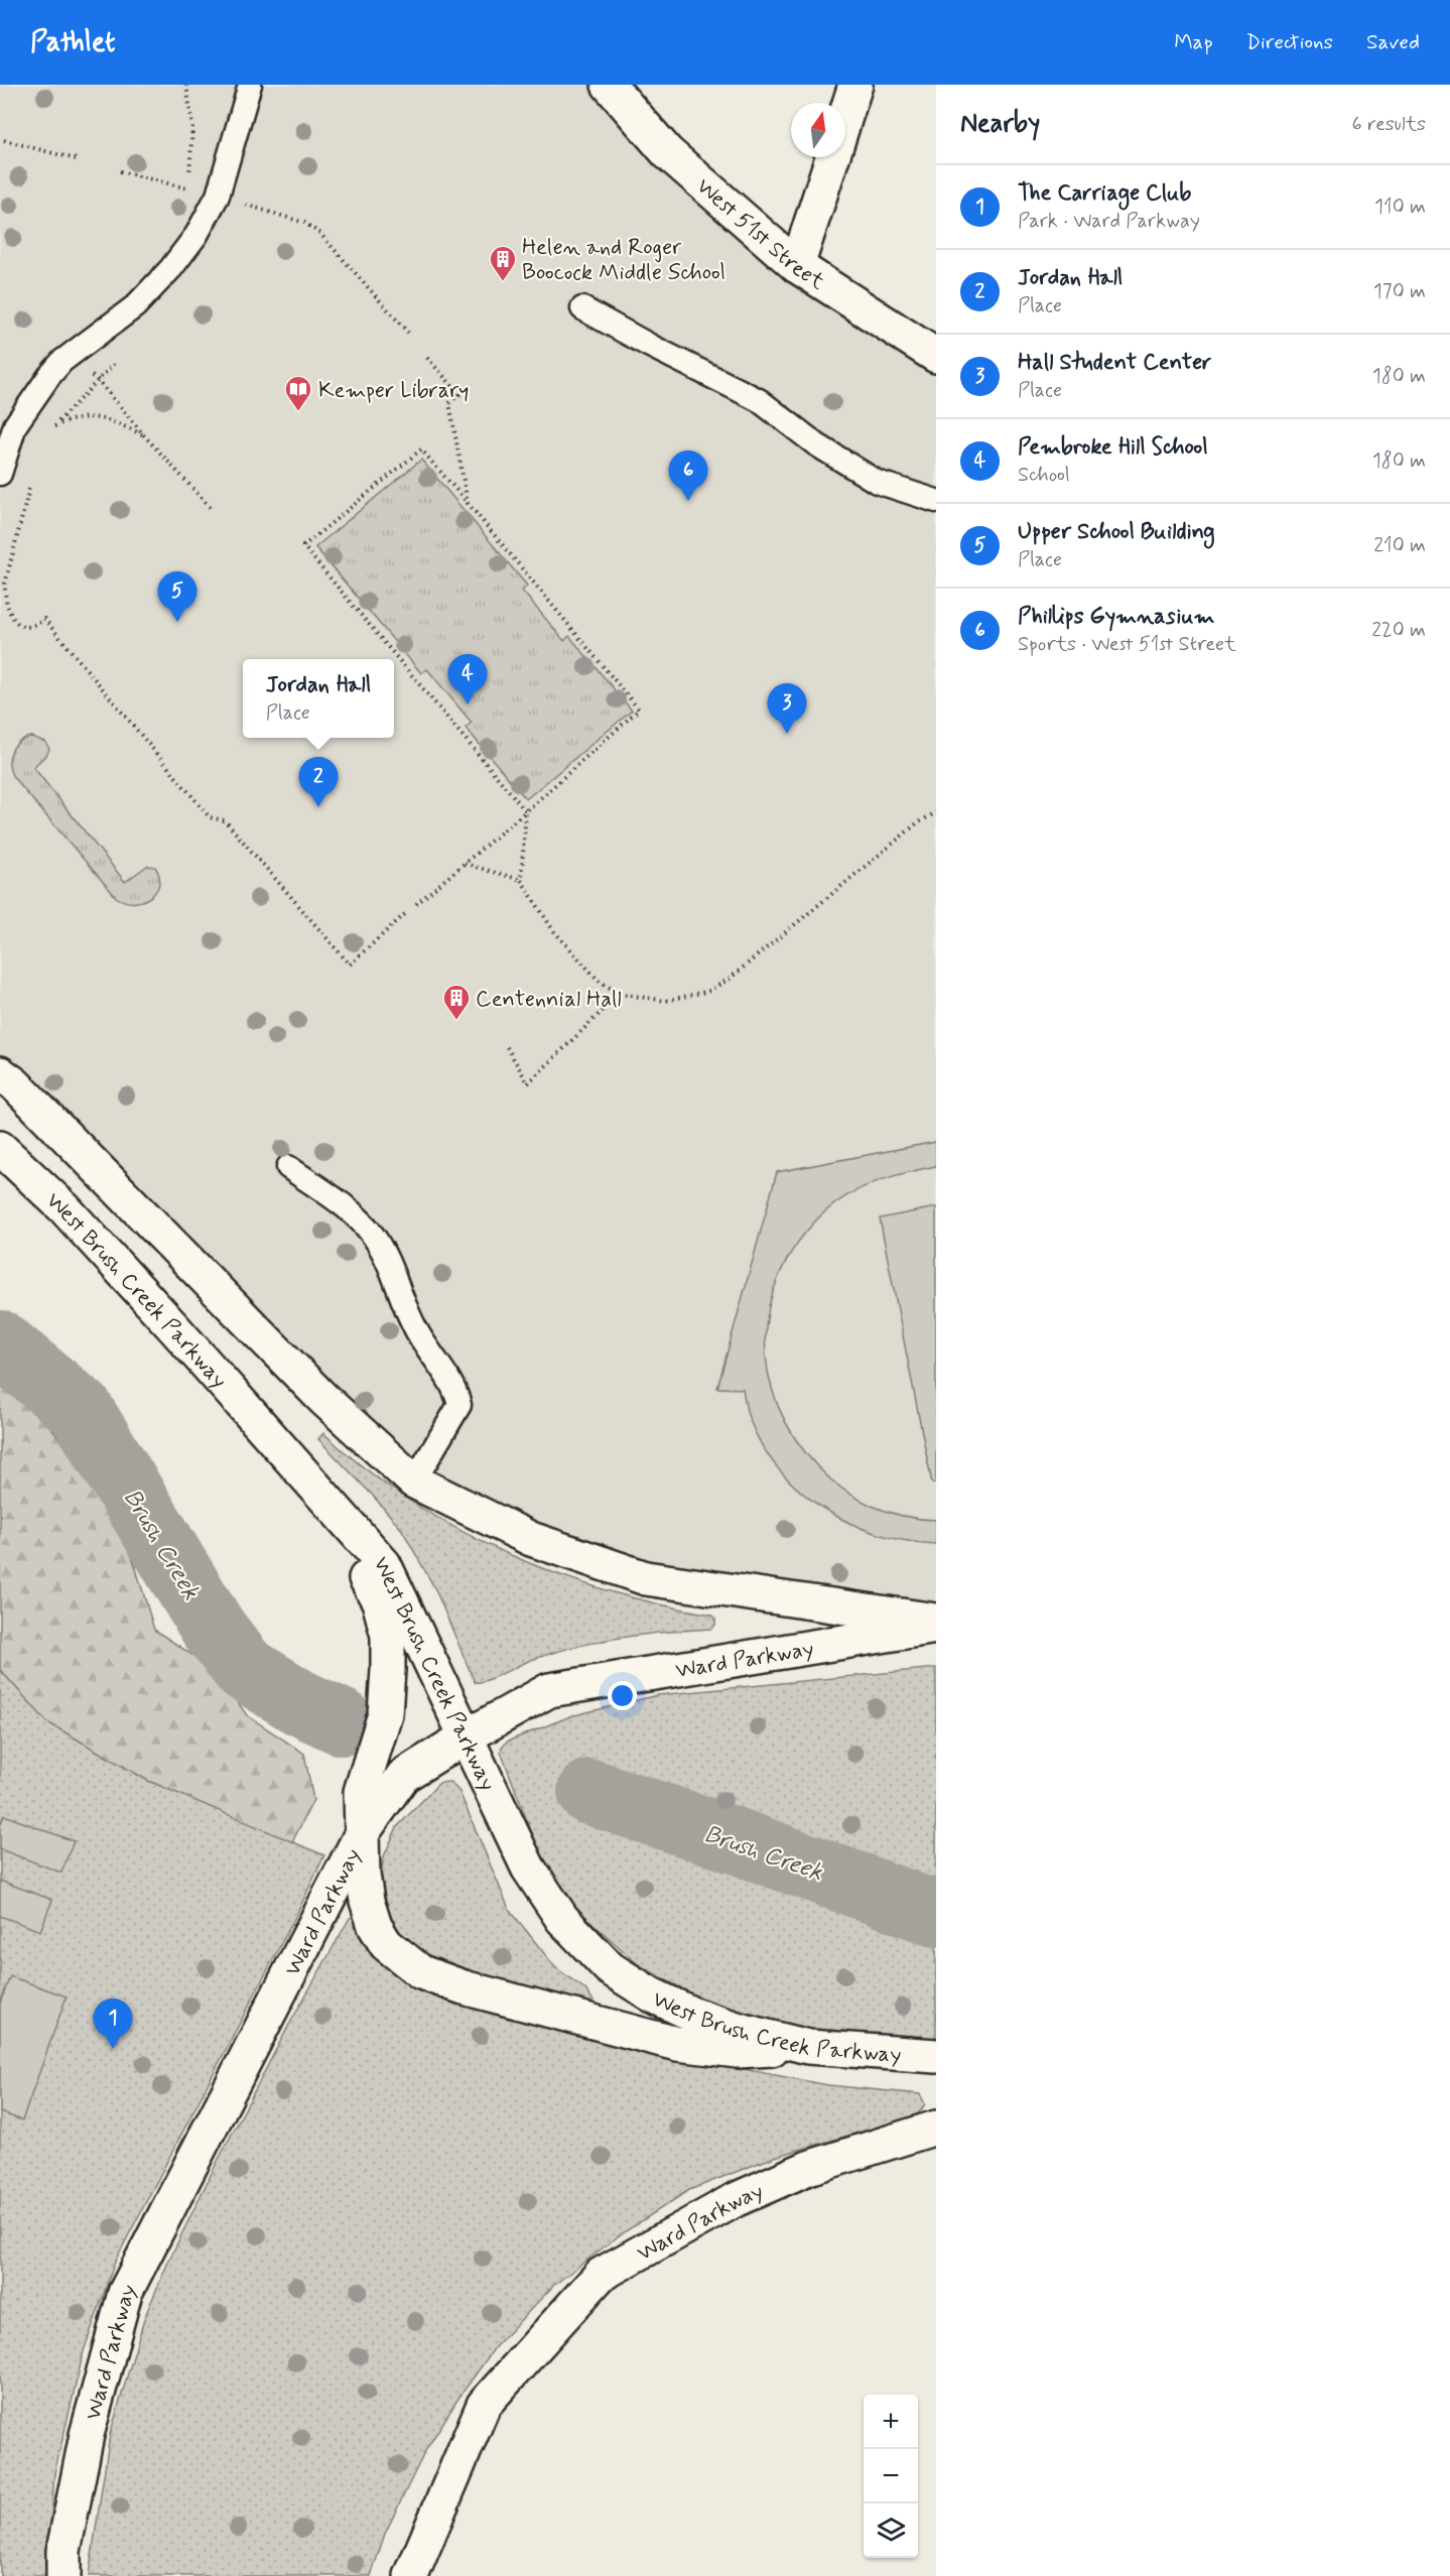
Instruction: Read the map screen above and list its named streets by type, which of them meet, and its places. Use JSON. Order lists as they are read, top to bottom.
{
  "streets": {
    "main road": ["West 51st Street", "West Brush Creek Parkway", "Ward Parkway"]
  },
  "crossings": [
    ["West Brush Creek Parkway", "Ward Parkway"]
  ],
  "water": ["Brush Creek"],
  "places": {
    "building": ["Helen and Roger Boocock Middle School", "Centennial Hall"],
    "library": ["Kemper Library"]
  },
  "north": "top",
  "page": {
    "header": "Pathlet",
    "nav": ["Map", "Directions", "Saved"],
    "heading": ["Nearby", "6 results"],
    "list": [
      {
        "mark": "1",
        "name": "The Carriage Club",
        "note": "Park · Ward Parkway",
        "value": "110 m"
      },
      {
        "mark": "2",
        "name": "Jordan Hall",
        "note": "Place",
        "value": "170 m"
      },
      {
        "mark": "3",
        "name": "Hall Student Center",
        "note": "Place",
        "value": "180 m"
      },
      {
        "mark": "4",
        "name": "Pembroke Hill School",
        "note": "School",
        "value": "180 m"
      },
      {
        "mark": "5",
        "name": "Upper School Building",
        "note": "Place",
        "value": "210 m"
      },
      {
        "mark": "6",
        "name": "Phillips Gymnasium",
        "note": "Sports · West 51st Street",
        "value": "220 m"
      }
    ],
    "pins": [
      "6",
      "5",
      "4",
      "3",
      "2",
      "1"
    ],
    "popup": ["Jordan Hall", "Place"],
    "map_buttons": ["+", "−"]
  }
}
